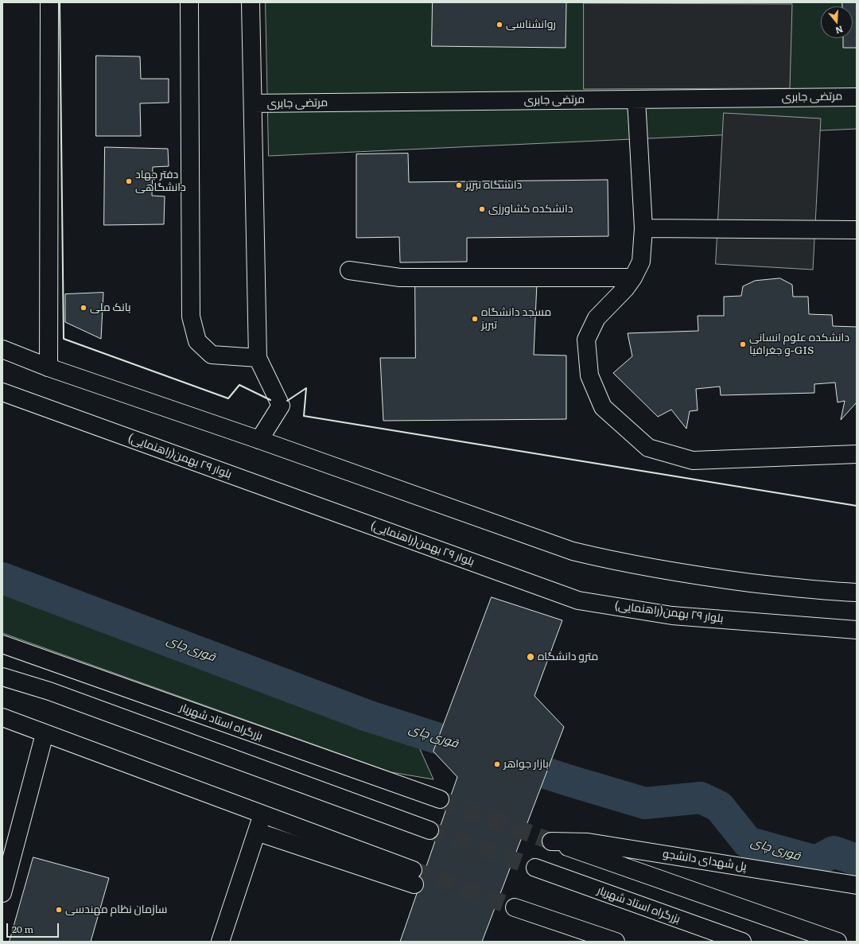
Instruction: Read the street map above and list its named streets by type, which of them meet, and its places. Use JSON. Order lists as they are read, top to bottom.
{
  "streets": {
    "main road": [
      "مرتضی جابری",
      "بلوار ٢٩ بهمن(راهنمایی)",
      "بزرگراه استاد شهریار",
      "پل شهدای دانشجو"
    ]
  },
  "water": ["قوری چای"],
  "places": [
    "روانشناسی",
    "دفتر جهاد دانشگاهی",
    "دانشگاه تبریز",
    "دانشکده کشاورزی",
    "بانک ملی",
    "مسجد دانشگاه تبربز",
    "دانشکده علوم انسانی و جغرافیا-GIS",
    "مترو دانشگاه",
    "بازار جواهر",
    "سازمان نظام مهندسی"
  ],
  "scale_bar": "20 m",
  "north": "bottom"
}
